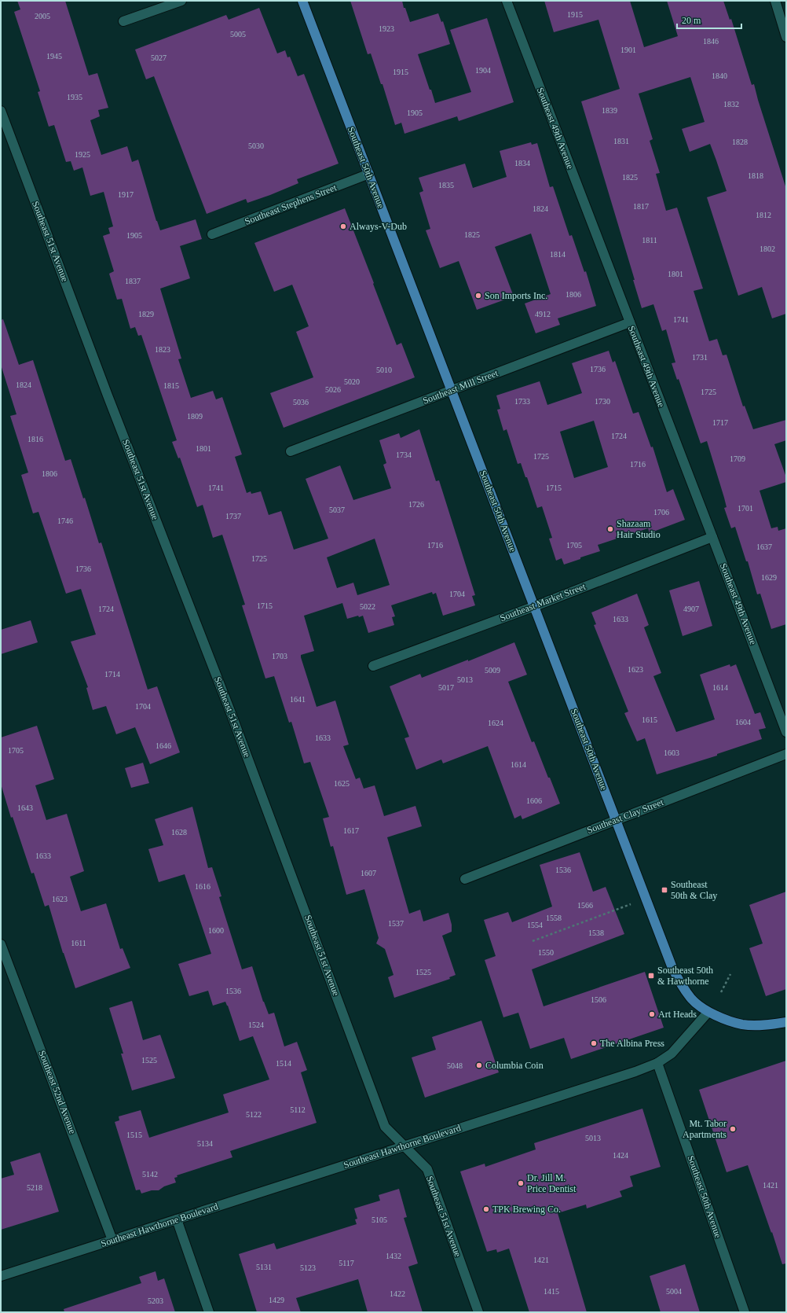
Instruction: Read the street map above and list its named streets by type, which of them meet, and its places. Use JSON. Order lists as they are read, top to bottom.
{
  "streets": {
    "main road": ["Southeast 50th Avenue"],
    "street": [
      "Southeast 49th Avenue",
      "Southeast Stephens Street",
      "Southeast 51st Avenue",
      "Southeast Mill Street",
      "Southeast Market Street",
      "Southeast Clay Street",
      "Southeast 52nd Avenue",
      "Southeast Hawthorne Boulevard"
    ]
  },
  "crossings": [
    ["Southeast 49th Avenue", "Southeast Mill Street"],
    ["Southeast 49th Avenue", "Southeast Market Street"],
    ["Southeast 50th Avenue", "Southeast Stephens Street"],
    ["Southeast 50th Avenue", "Southeast Mill Street"],
    ["Southeast 50th Avenue", "Southeast Market Street"],
    ["Southeast 50th Avenue", "Southeast Clay Street"],
    ["Southeast 50th Avenue", "Southeast Hawthorne Boulevard"],
    ["Southeast 51st Avenue", "Southeast Hawthorne Boulevard"],
    ["Southeast 52nd Avenue", "Southeast Hawthorne Boulevard"]
  ],
  "places": {
    "other": [
      "Always-V-Dub",
      "Son Imports Inc.",
      "Shazaam Hair Studio",
      "Art Heads",
      "The Albina Press",
      "Columbia Coin",
      "Mt. Tabor Apartments",
      "Dr. Jill M. Price Dentist",
      "TPK Brewing Co."
    ],
    "transit": ["Southeast 50th & Clay", "Southeast 50th & Hawthorne"]
  },
  "house_numbers": [
    "1915",
    "2005",
    "1923",
    "5005",
    "1846",
    "1901",
    "1945",
    "5027",
    "1904",
    "1915",
    "1840",
    "1935",
    "1832",
    "1839",
    "1905",
    "1831",
    "1828",
    "5030",
    "1925",
    "1834",
    "1818",
    "1825",
    "1835",
    "1917",
    "1817",
    "1824",
    "1812",
    "1825",
    "1905",
    "1811",
    "1802",
    "1814",
    "1801",
    "1837",
    "1806",
    "1829",
    "4912",
    "1741",
    "1823",
    "1731",
    "1736",
    "5010",
    "5020",
    "1824",
    "1815",
    "5026",
    "1725",
    "1733",
    "1730",
    "5036",
    "1809",
    "1717",
    "1724",
    "1816",
    "1801",
    "1734",
    "1725",
    "1709",
    "1716",
    "1806",
    "1741",
    "1715",
    "1726",
    "1701",
    "5037",
    "1706",
    "1737",
    "1746",
    "1716",
    "1705",
    "1637",
    "1725",
    "1736",
    "1629",
    "1704",
    "1715",
    "5022",
    "1724",
    "4907",
    "1633",
    "1703",
    "1623",
    "5009",
    "1714",
    "5013",
    "5017",
    "1614",
    "1641",
    "1704",
    "1615",
    "1604",
    "1624",
    "1633",
    "1646",
    "1705",
    "1603",
    "1614",
    "1625",
    "1606",
    "1643",
    "1617",
    "1628",
    "1633",
    "1536",
    "1607",
    "1616",
    "1623",
    "1566",
    "1558",
    "1537",
    "1554",
    "1600",
    "1538",
    "1611",
    "1550",
    "1525",
    "1536",
    "1506",
    "1524",
    "1525",
    "1514",
    "5048",
    "5112",
    "5122",
    "1515",
    "5013",
    "5134",
    "1424",
    "5142",
    "1421",
    "5218",
    "5105",
    "1432",
    "1421",
    "5117",
    "5131",
    "5123",
    "1415",
    "5004",
    "1422",
    "1429",
    "5203"
  ],
  "scale_bar": "20 m"
}
